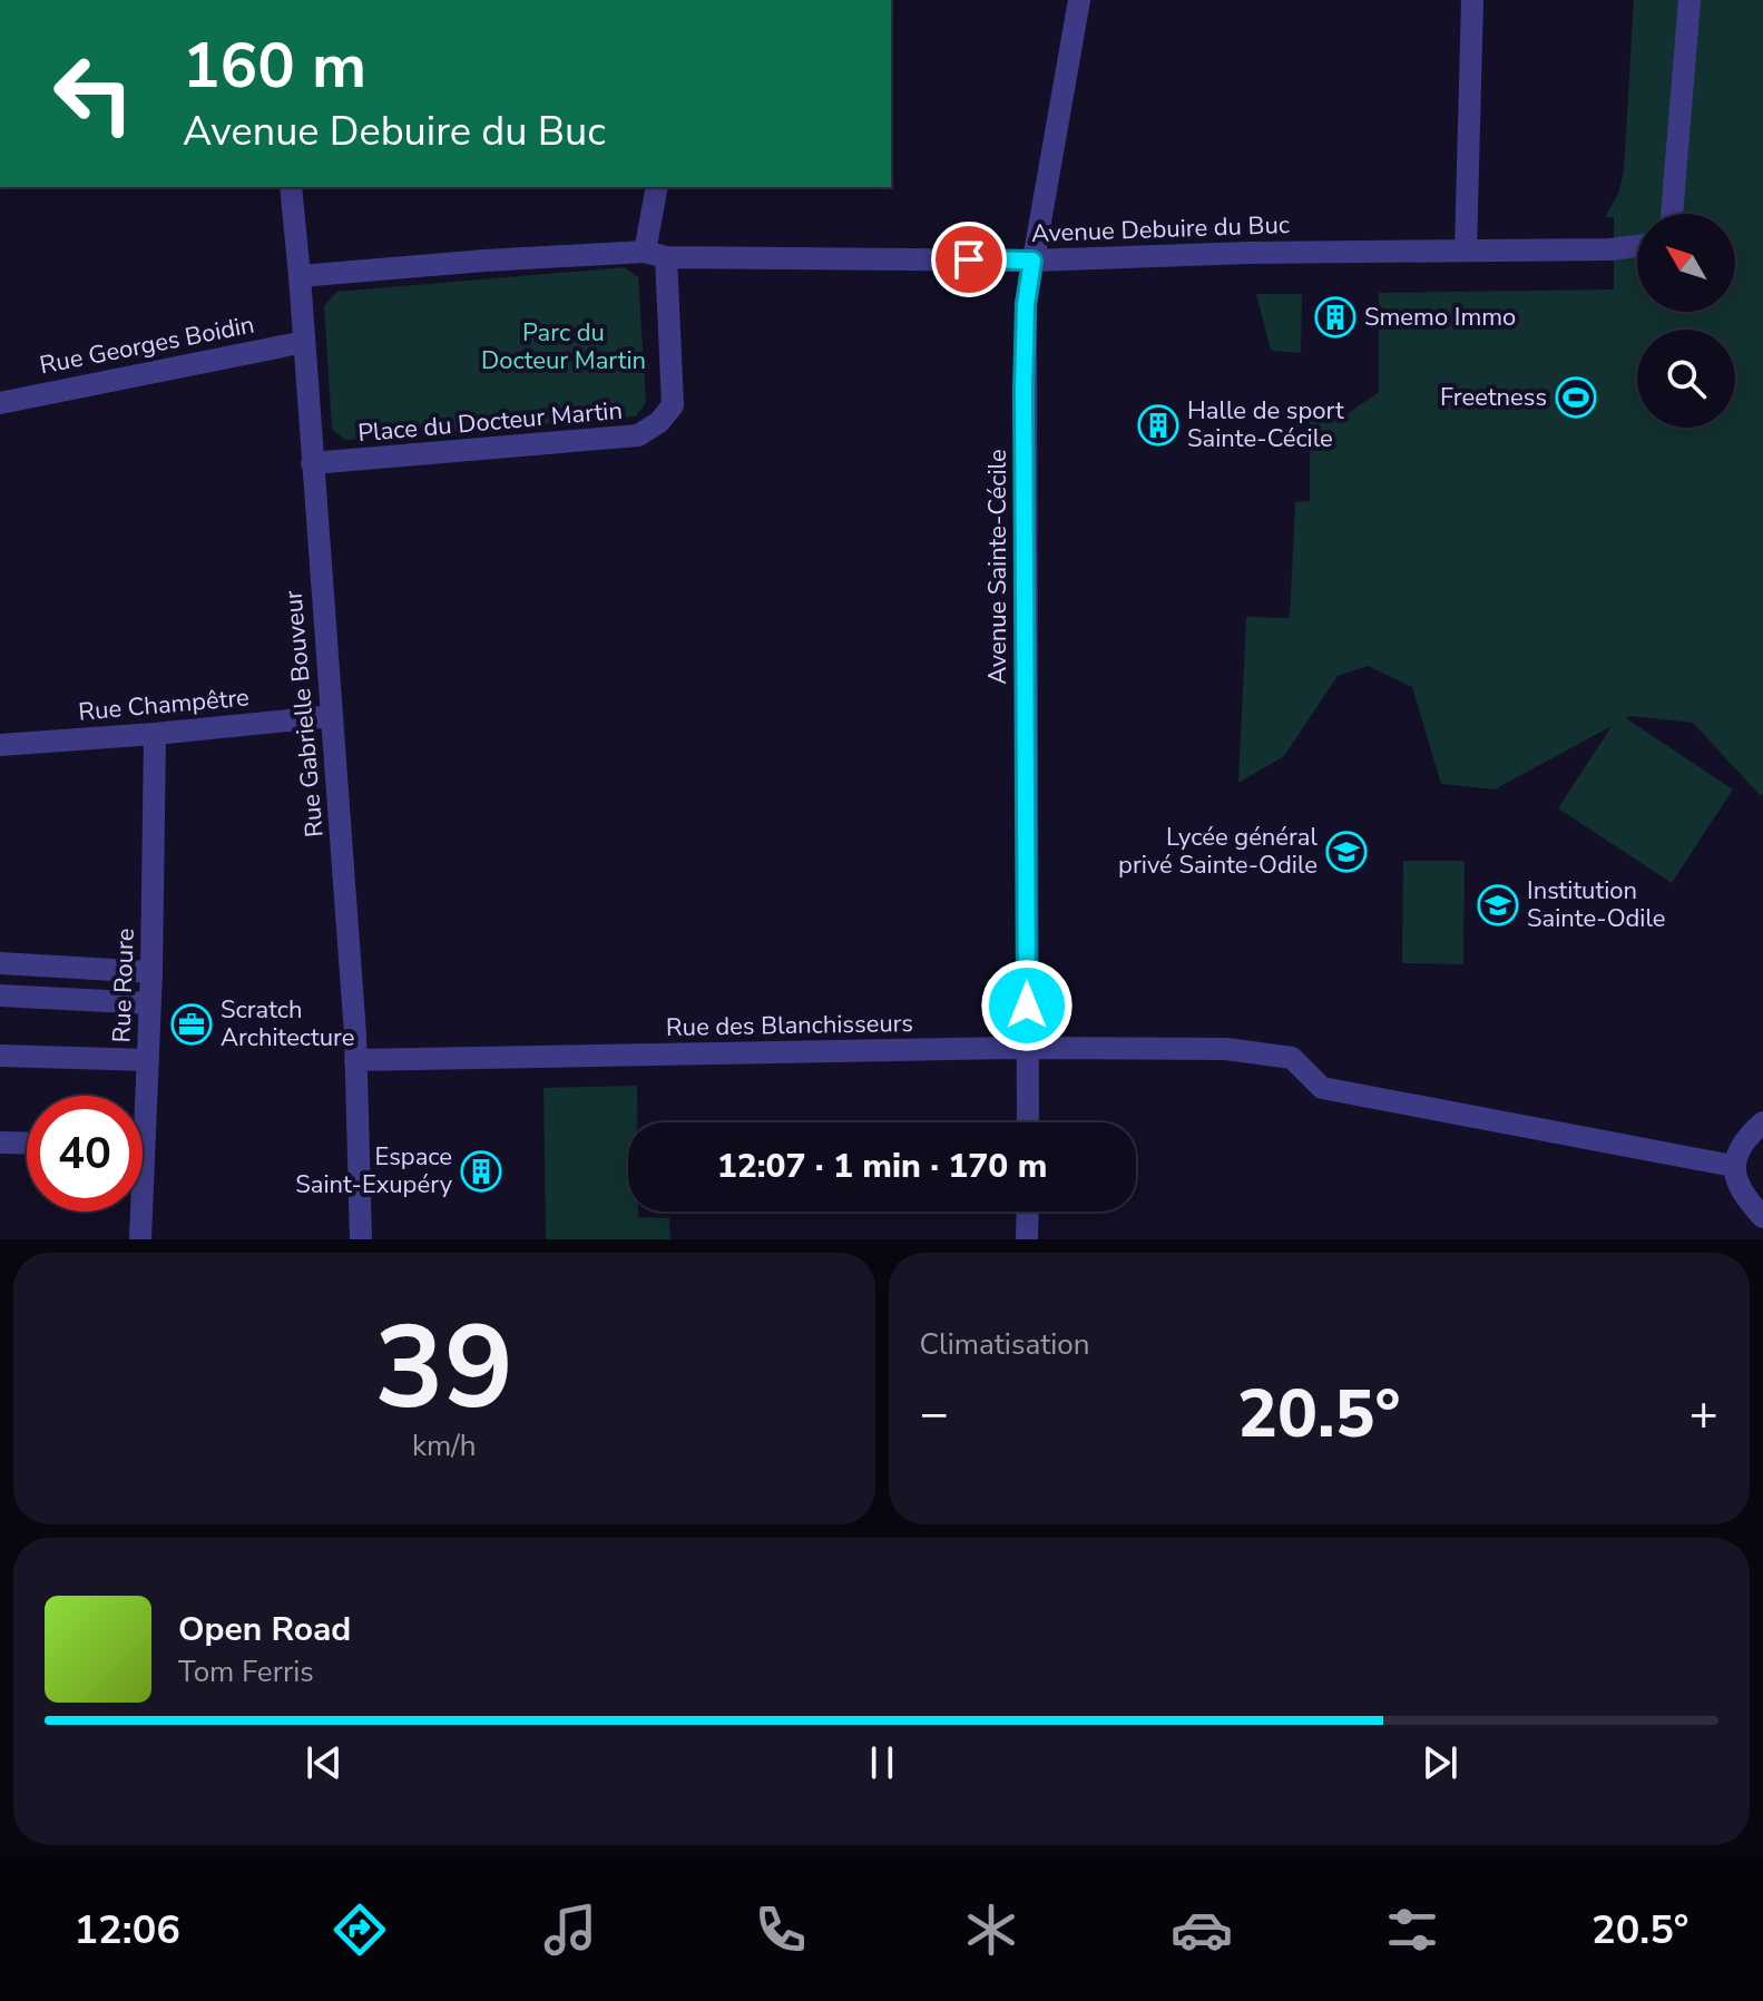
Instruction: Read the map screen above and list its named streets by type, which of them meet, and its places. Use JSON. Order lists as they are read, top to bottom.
{
  "streets": {
    "street": [
      "Avenue Debuire du Buc",
      "Rue Georges Boidin",
      "Place du Docteur Martin",
      "Avenue Sainte-Cécile",
      "Rue Champêtre",
      "Rue Gabrielle Bouveur",
      "Rue Roure",
      "Rue des Blanchisseurs"
    ]
  },
  "crossings": [
    ["Avenue Debuire du Buc", "Place du Docteur Martin"],
    ["Avenue Debuire du Buc", "Avenue Sainte-Cécile"],
    ["Rue Georges Boidin", "Rue Gabrielle Bouveur"],
    ["Place du Docteur Martin", "Rue Gabrielle Bouveur"],
    ["Avenue Sainte-Cécile", "Rue des Blanchisseurs"],
    ["Rue Champêtre", "Rue Gabrielle Bouveur"],
    ["Rue Champêtre", "Rue Roure"],
    ["Rue Gabrielle Bouveur", "Rue des Blanchisseurs"]
  ],
  "parks": ["Parc du Docteur Martin"],
  "places": {
    "building": ["Smemo Immo", "Halle de sport Sainte-Cécile", "Espace Saint-Exupéry"],
    "sports": ["Freetness"],
    "school or university": ["Lycée général privé Sainte-Odile", "Institution Sainte-Odile"],
    "office": ["Scratch Architecture"]
  },
  "north": "top left",
  "page": {
    "turn": ["160 m", "Avenue Debuire du Buc"],
    "limit": "40",
    "trip": "12:07 · 1 min · 170 m",
    "tile": [
      ["39", "km/h"],
      "Climatisation"
    ],
    "heat": ["−", "20.5°", "+"],
    "song": ["Open Road", "Tom Ferris"],
    "tabs": ["12:06", "20.5°"]
  }
}
